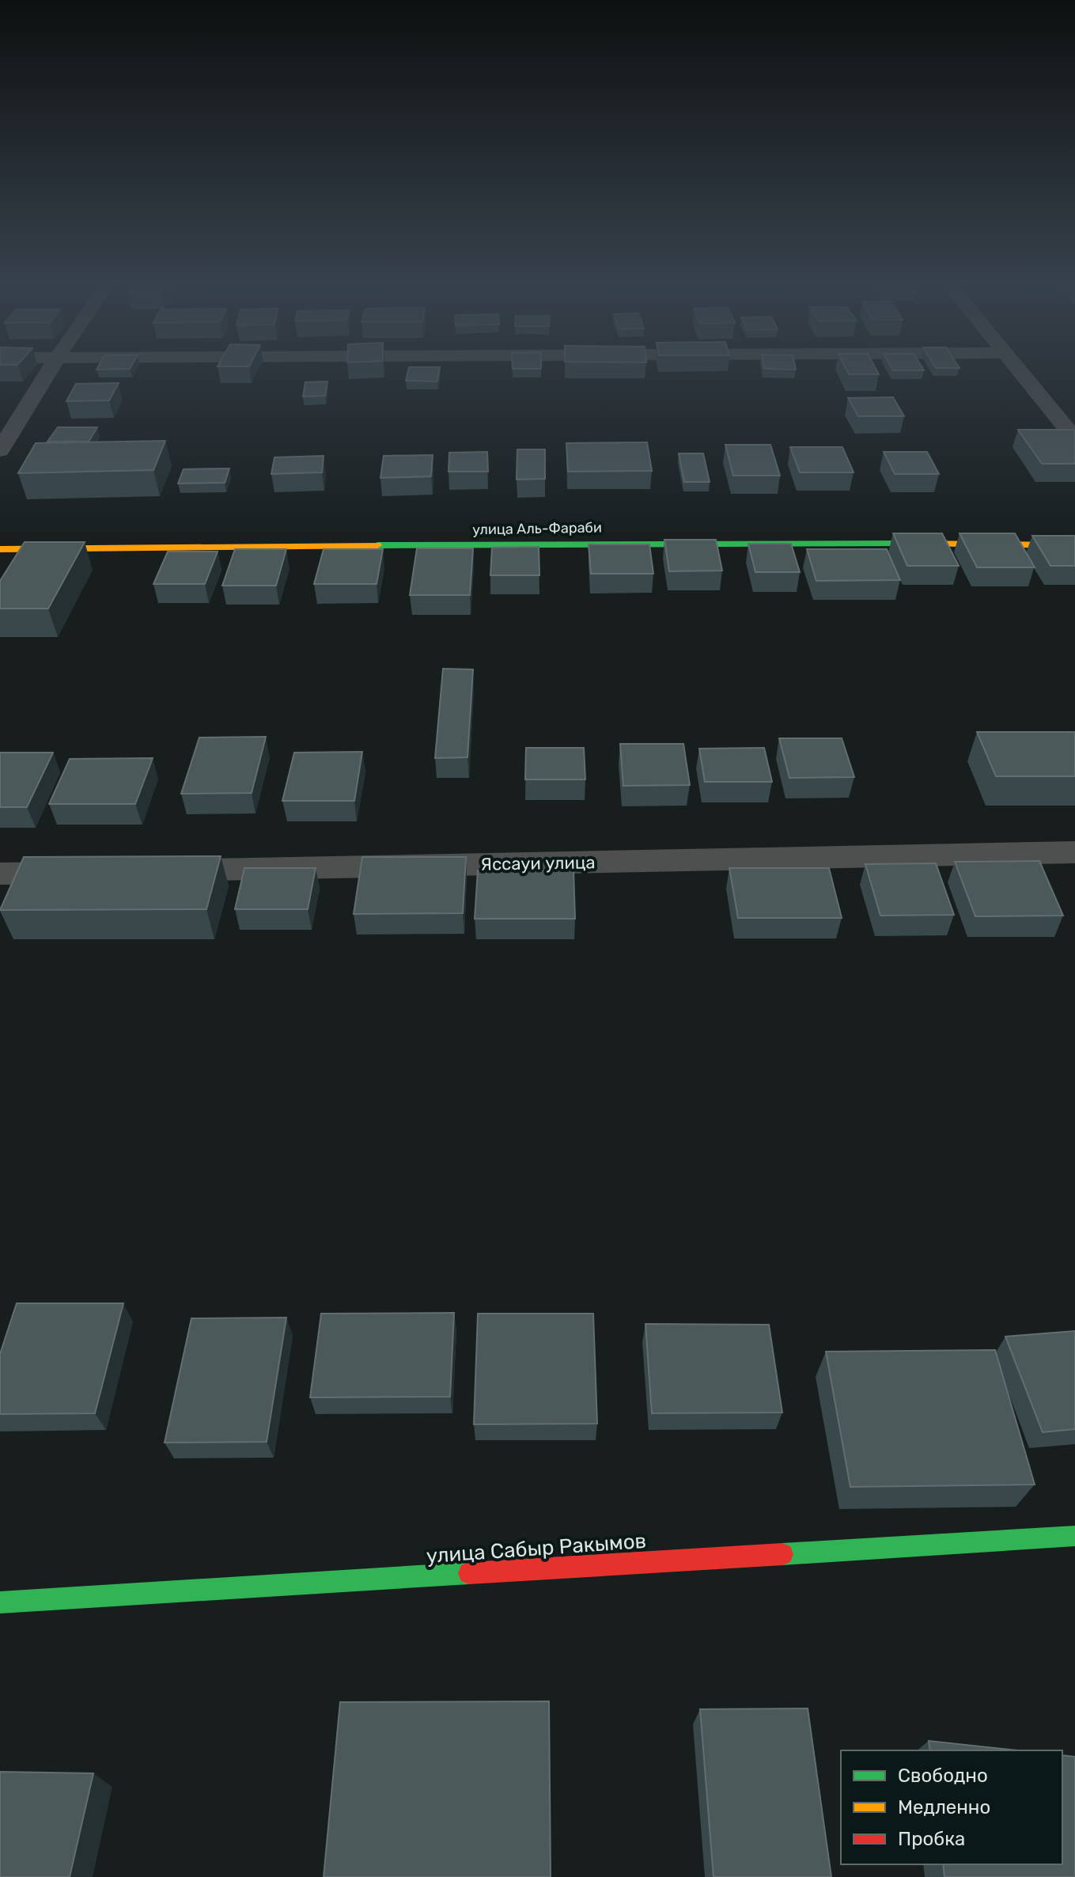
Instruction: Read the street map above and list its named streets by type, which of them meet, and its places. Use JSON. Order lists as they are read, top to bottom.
{
  "streets": {
    "main road": ["улица Аль-Фараби", "улица Сабыр Ракымов"],
    "street": ["Яссауи улица"]
  },
  "legend": ["Свободно", "Медленно", "Пробка"]
}
